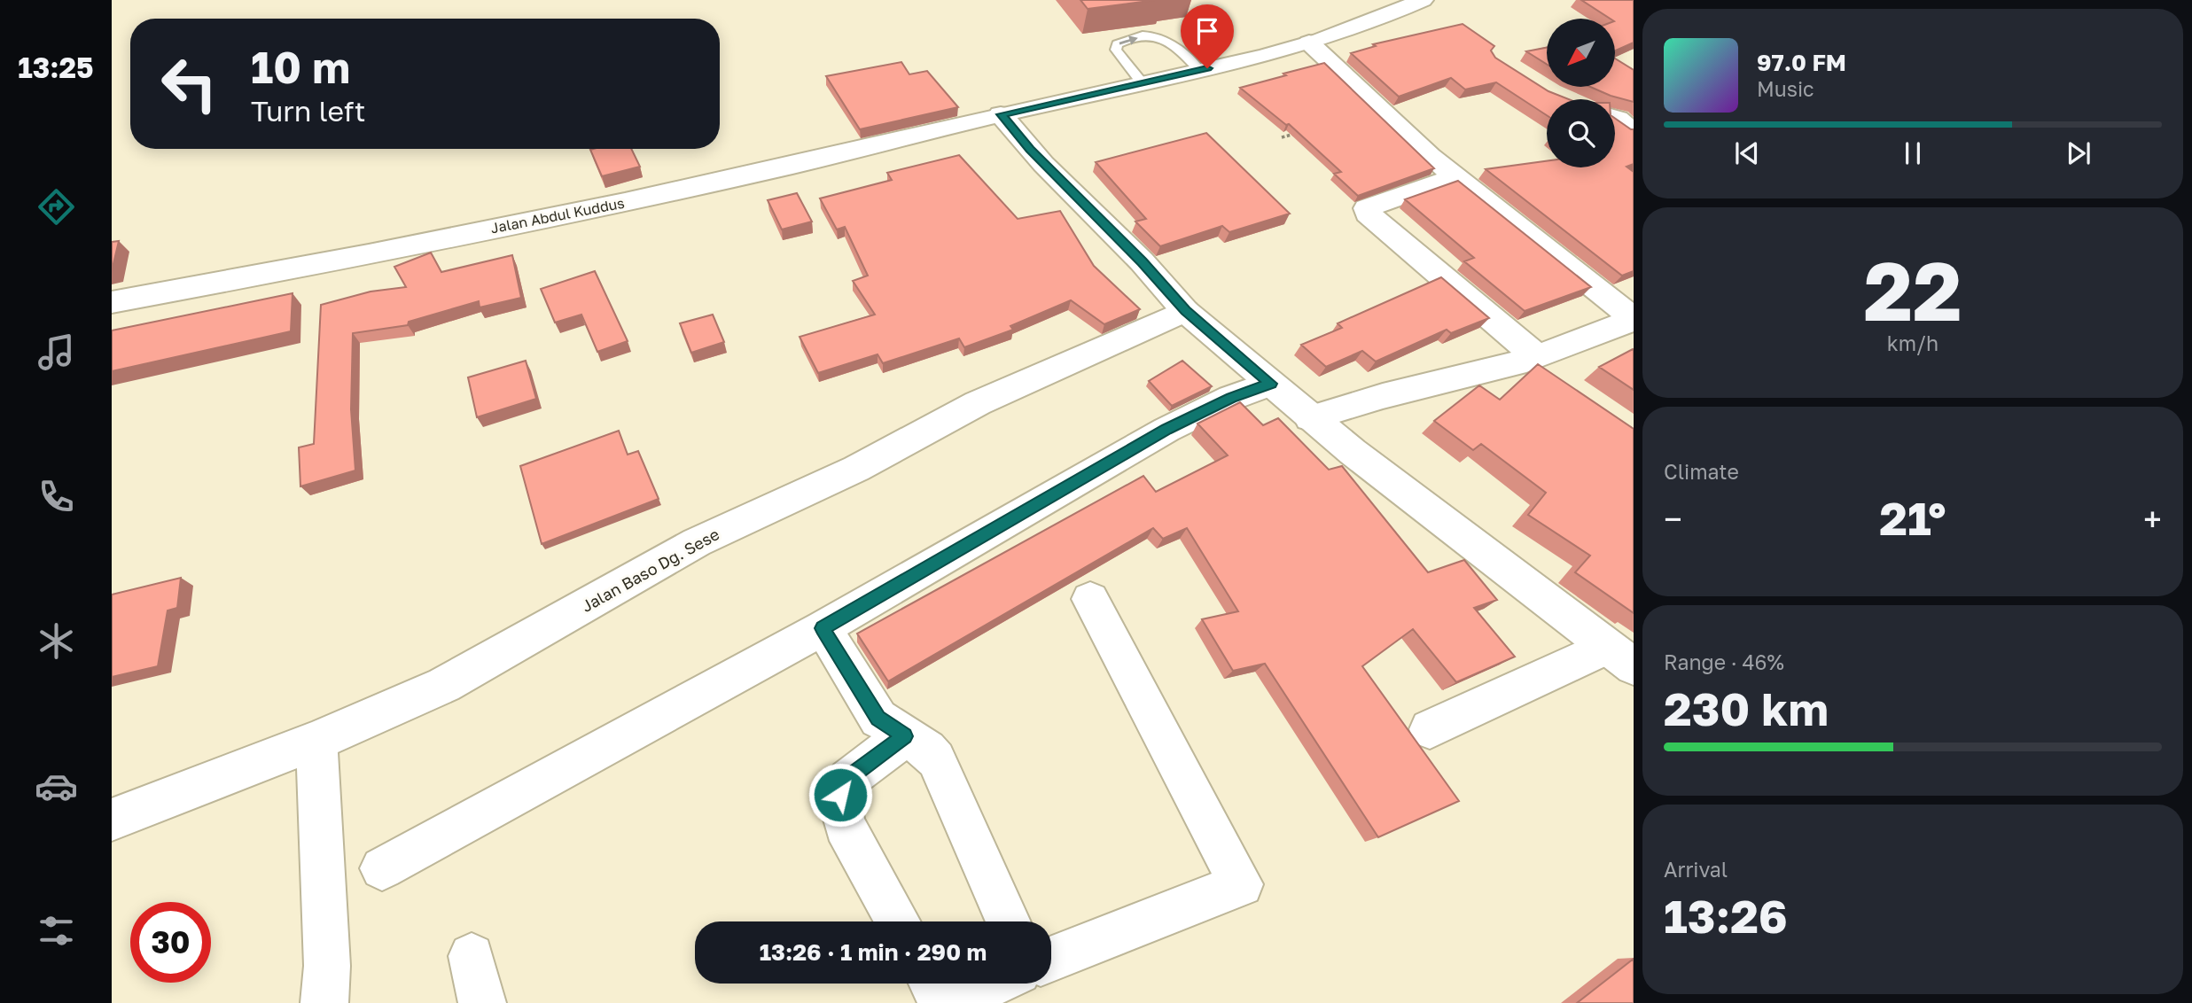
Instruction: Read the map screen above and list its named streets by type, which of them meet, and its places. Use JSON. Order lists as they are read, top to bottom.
{
  "streets": {
    "street": ["Jalan Abdul Kuddus", "Jalan Baso Dg. Sese"]
  },
  "north": "bottom left",
  "page": {
    "tabs": "13:25",
    "turn": ["10 m", "Turn left"],
    "song": ["97.0 FM", "Music"],
    "tile": [
      ["22", "km/h"],
      "Climate",
      ["Range · 46%", "230 km"],
      ["Arrival", "13:26"]
    ],
    "heat": ["−", "21°", "+"],
    "limit": "30",
    "trip": "13:26 · 1 min · 290 m"
  }
}
